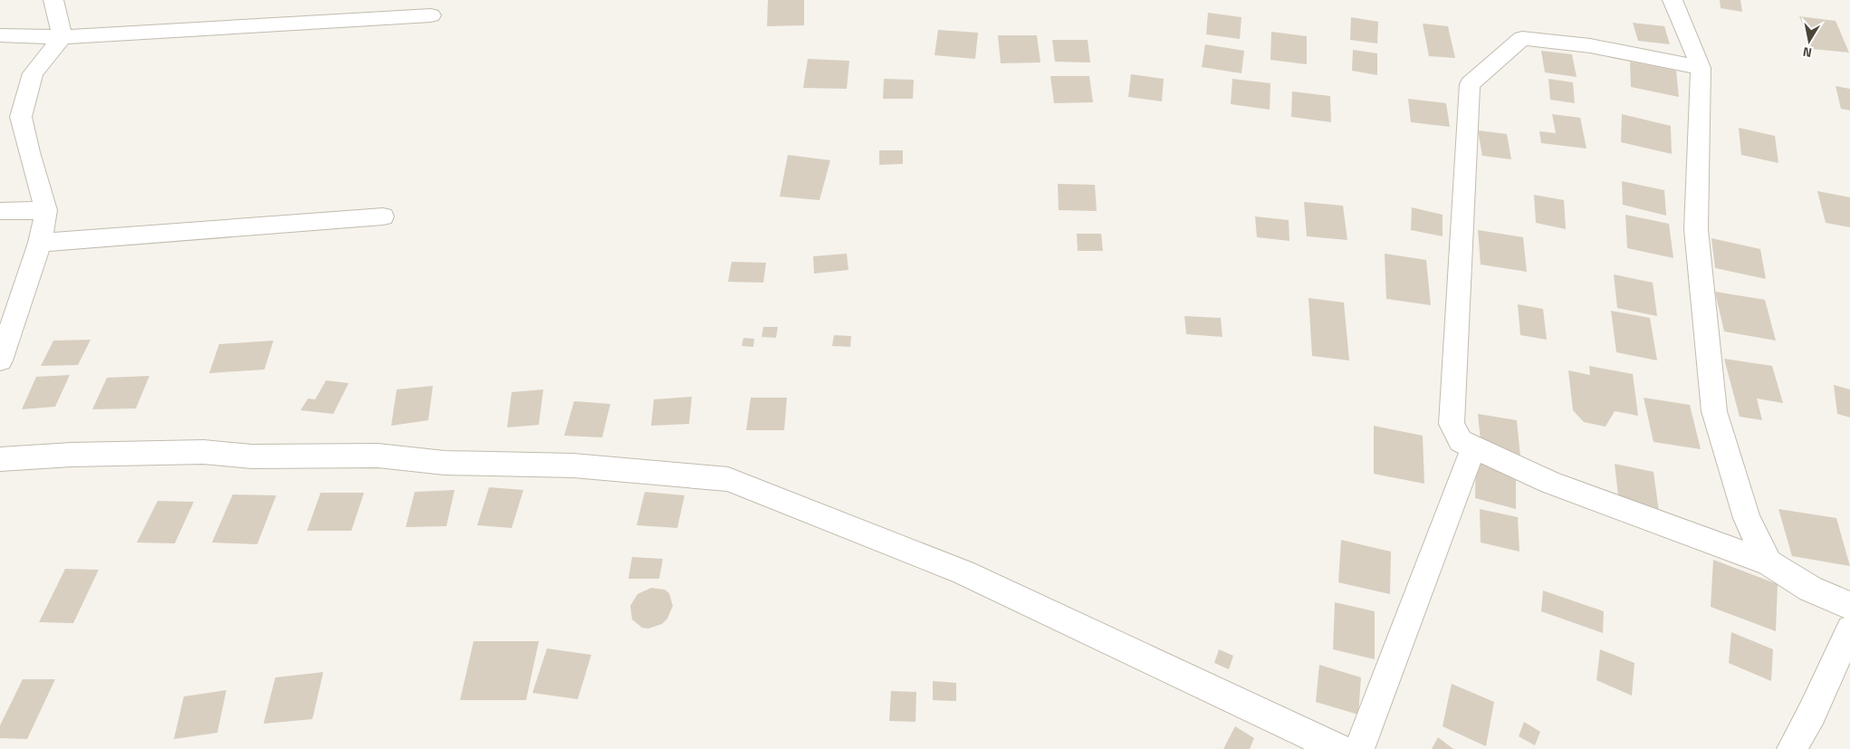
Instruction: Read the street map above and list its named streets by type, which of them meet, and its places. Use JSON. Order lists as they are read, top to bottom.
{
  "north": "bottom"
}
